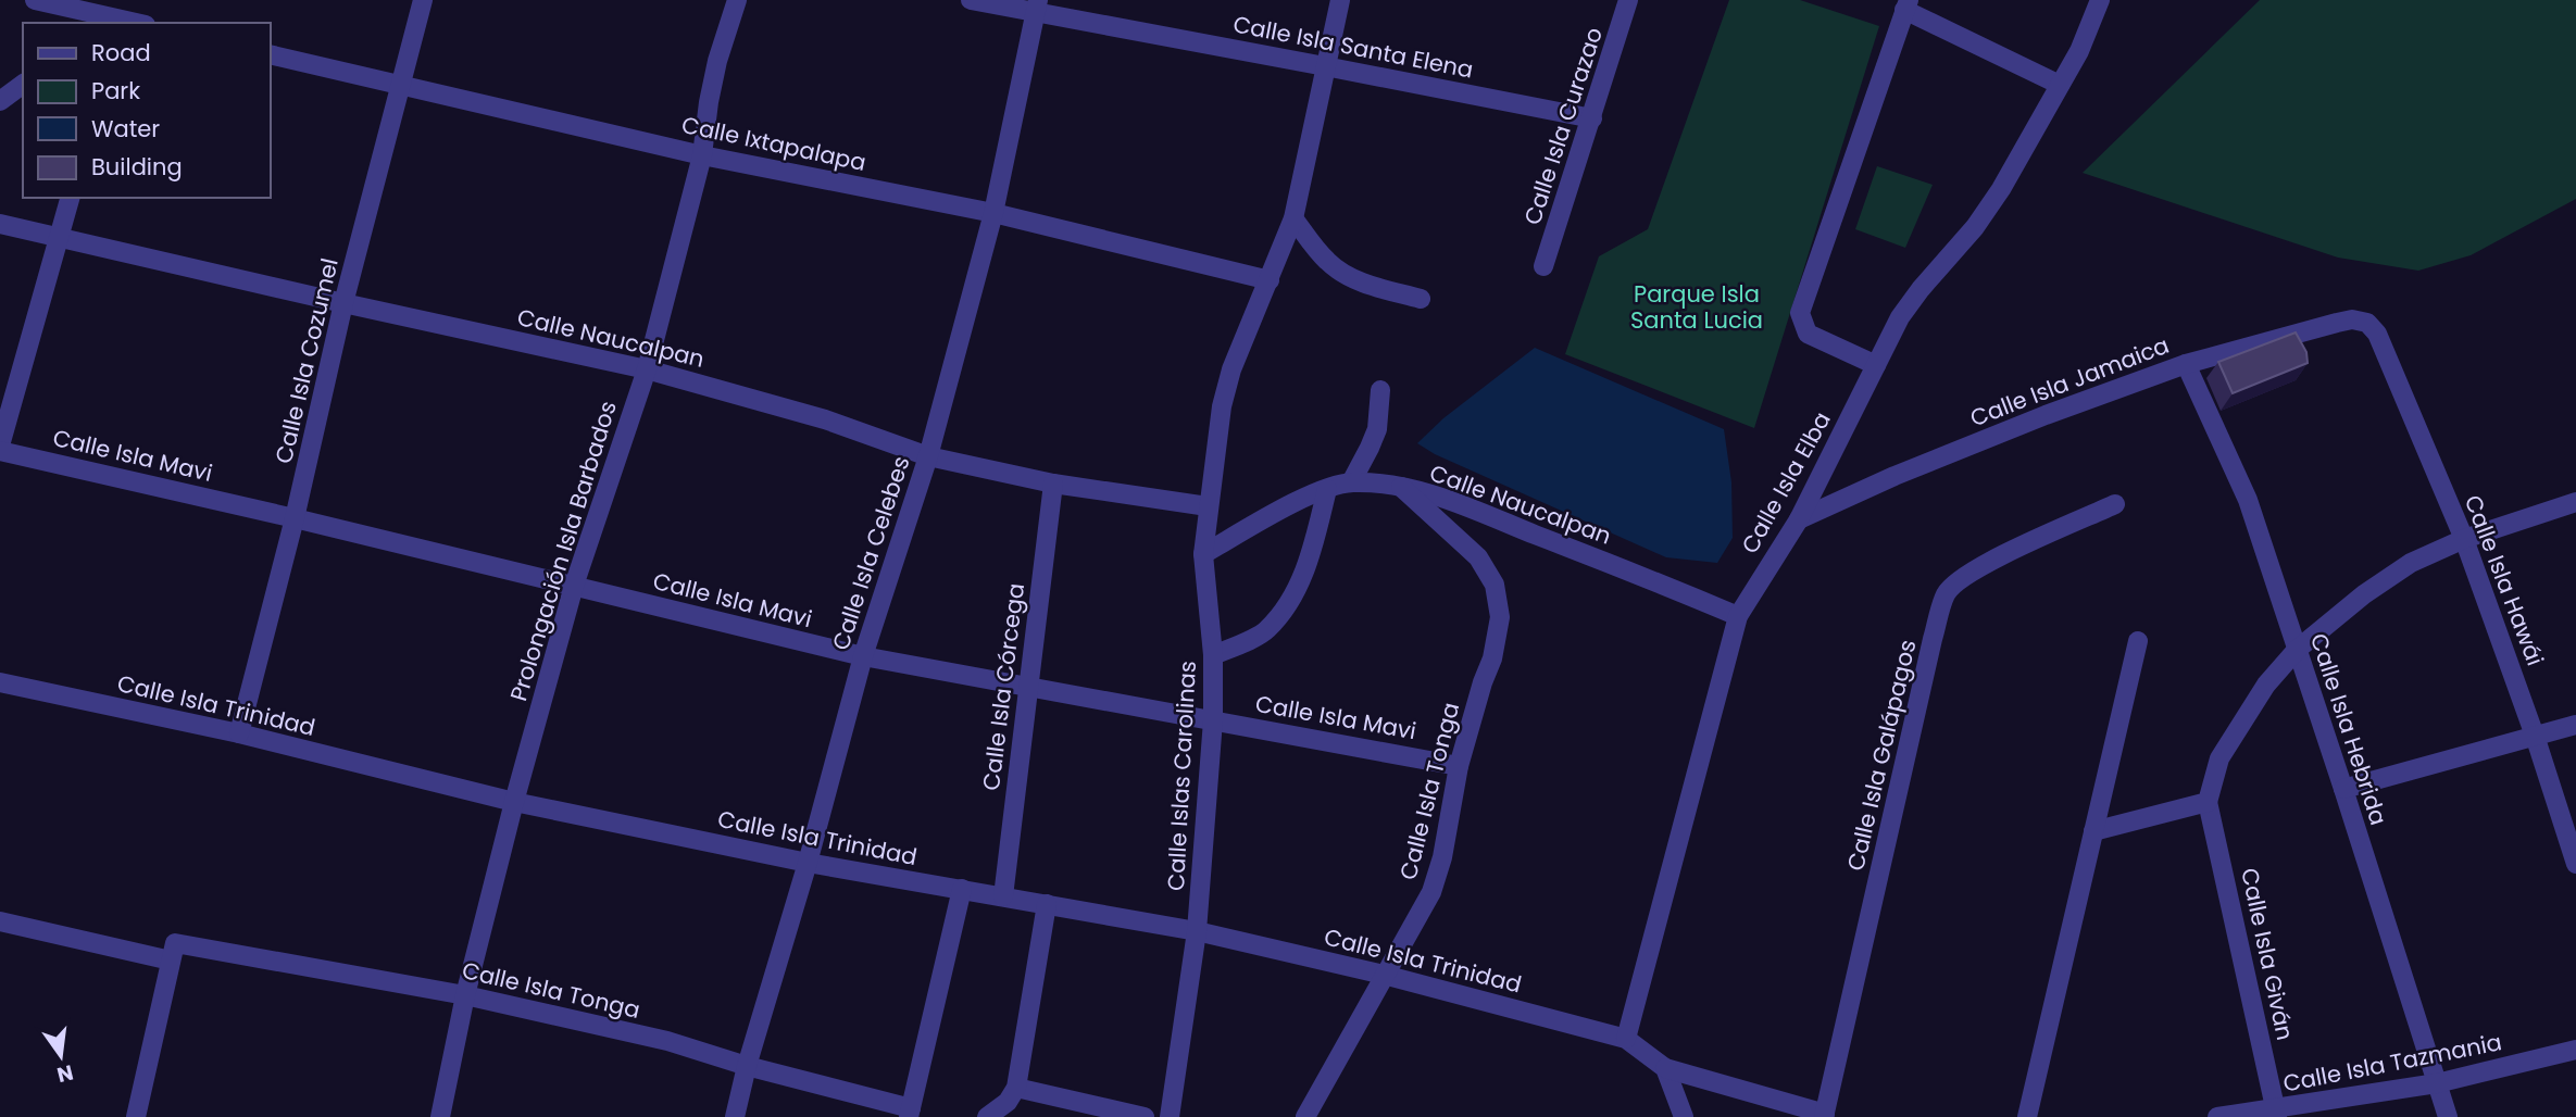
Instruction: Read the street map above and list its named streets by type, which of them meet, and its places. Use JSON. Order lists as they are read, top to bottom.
{
  "streets": {
    "street": [
      "Calle Isla Santa Elena",
      "Calle Isla Curazao",
      "Calle Ixtapalapa",
      "Calle Naucalpan",
      "Calle Isla Cozumel",
      "Calle Isla Jamaica",
      "Calle Isla Mavi",
      "Calle Isla Elba",
      "Prolongación Isla Barbados",
      "Calle Isla Celebes",
      "Calle Isla Hawái",
      "Calle Isla Córcega",
      "Calle Isla Trinidad",
      "Calle Isla Hebrida",
      "Calle Isla Galápagos",
      "Calle Islas Carolinas",
      "Calle Isla Tonga",
      "Calle Isla Giván",
      "Calle Isla Tazmania"
    ]
  },
  "crossings": [
    ["Calle Isla Santa Elena", "Calle Isla Curazao"],
    ["Calle Isla Santa Elena", "Calle Isla Celebes"],
    ["Calle Isla Santa Elena", "Calle Islas Carolinas"],
    ["Calle Ixtapalapa", "Calle Isla Cozumel"],
    ["Calle Ixtapalapa", "Prolongación Isla Barbados"],
    ["Calle Ixtapalapa", "Calle Isla Celebes"],
    ["Calle Ixtapalapa", "Calle Islas Carolinas"],
    ["Calle Naucalpan", "Calle Isla Cozumel"],
    ["Calle Naucalpan", "Calle Isla Elba"],
    ["Calle Naucalpan", "Prolongación Isla Barbados"],
    ["Calle Naucalpan", "Calle Isla Celebes"],
    ["Calle Naucalpan", "Calle Isla Córcega"],
    ["Calle Naucalpan", "Calle Islas Carolinas"],
    ["Calle Naucalpan", "Calle Isla Tonga"],
    ["Calle Isla Cozumel", "Calle Isla Mavi"],
    ["Calle Isla Cozumel", "Calle Isla Trinidad"],
    ["Calle Isla Jamaica", "Calle Isla Elba"],
    ["Calle Isla Jamaica", "Calle Isla Hawái"],
    ["Calle Isla Jamaica", "Calle Isla Hebrida"],
    ["Calle Isla Mavi", "Prolongación Isla Barbados"],
    ["Calle Isla Mavi", "Calle Isla Celebes"],
    ["Calle Isla Mavi", "Calle Isla Córcega"],
    ["Calle Isla Mavi", "Calle Islas Carolinas"],
    ["Calle Isla Mavi", "Calle Isla Tonga"],
    ["Calle Isla Elba", "Calle Isla Trinidad"],
    ["Prolongación Isla Barbados", "Calle Isla Trinidad"],
    ["Prolongación Isla Barbados", "Calle Isla Tonga"],
    ["Calle Isla Celebes", "Calle Isla Trinidad"],
    ["Calle Isla Celebes", "Calle Isla Tonga"],
    ["Calle Isla Córcega", "Calle Isla Trinidad"],
    ["Calle Isla Trinidad", "Calle Islas Carolinas"],
    ["Calle Isla Trinidad", "Calle Isla Tonga"],
    ["Calle Isla Hebrida", "Calle Isla Tazmania"],
    ["Calle Isla Giván", "Calle Isla Tazmania"]
  ],
  "parks": ["Parque Isla Santa Lucia"],
  "legend": [
    "Road",
    "Park",
    "Water",
    "Building"
  ],
  "north": "bottom"
}
